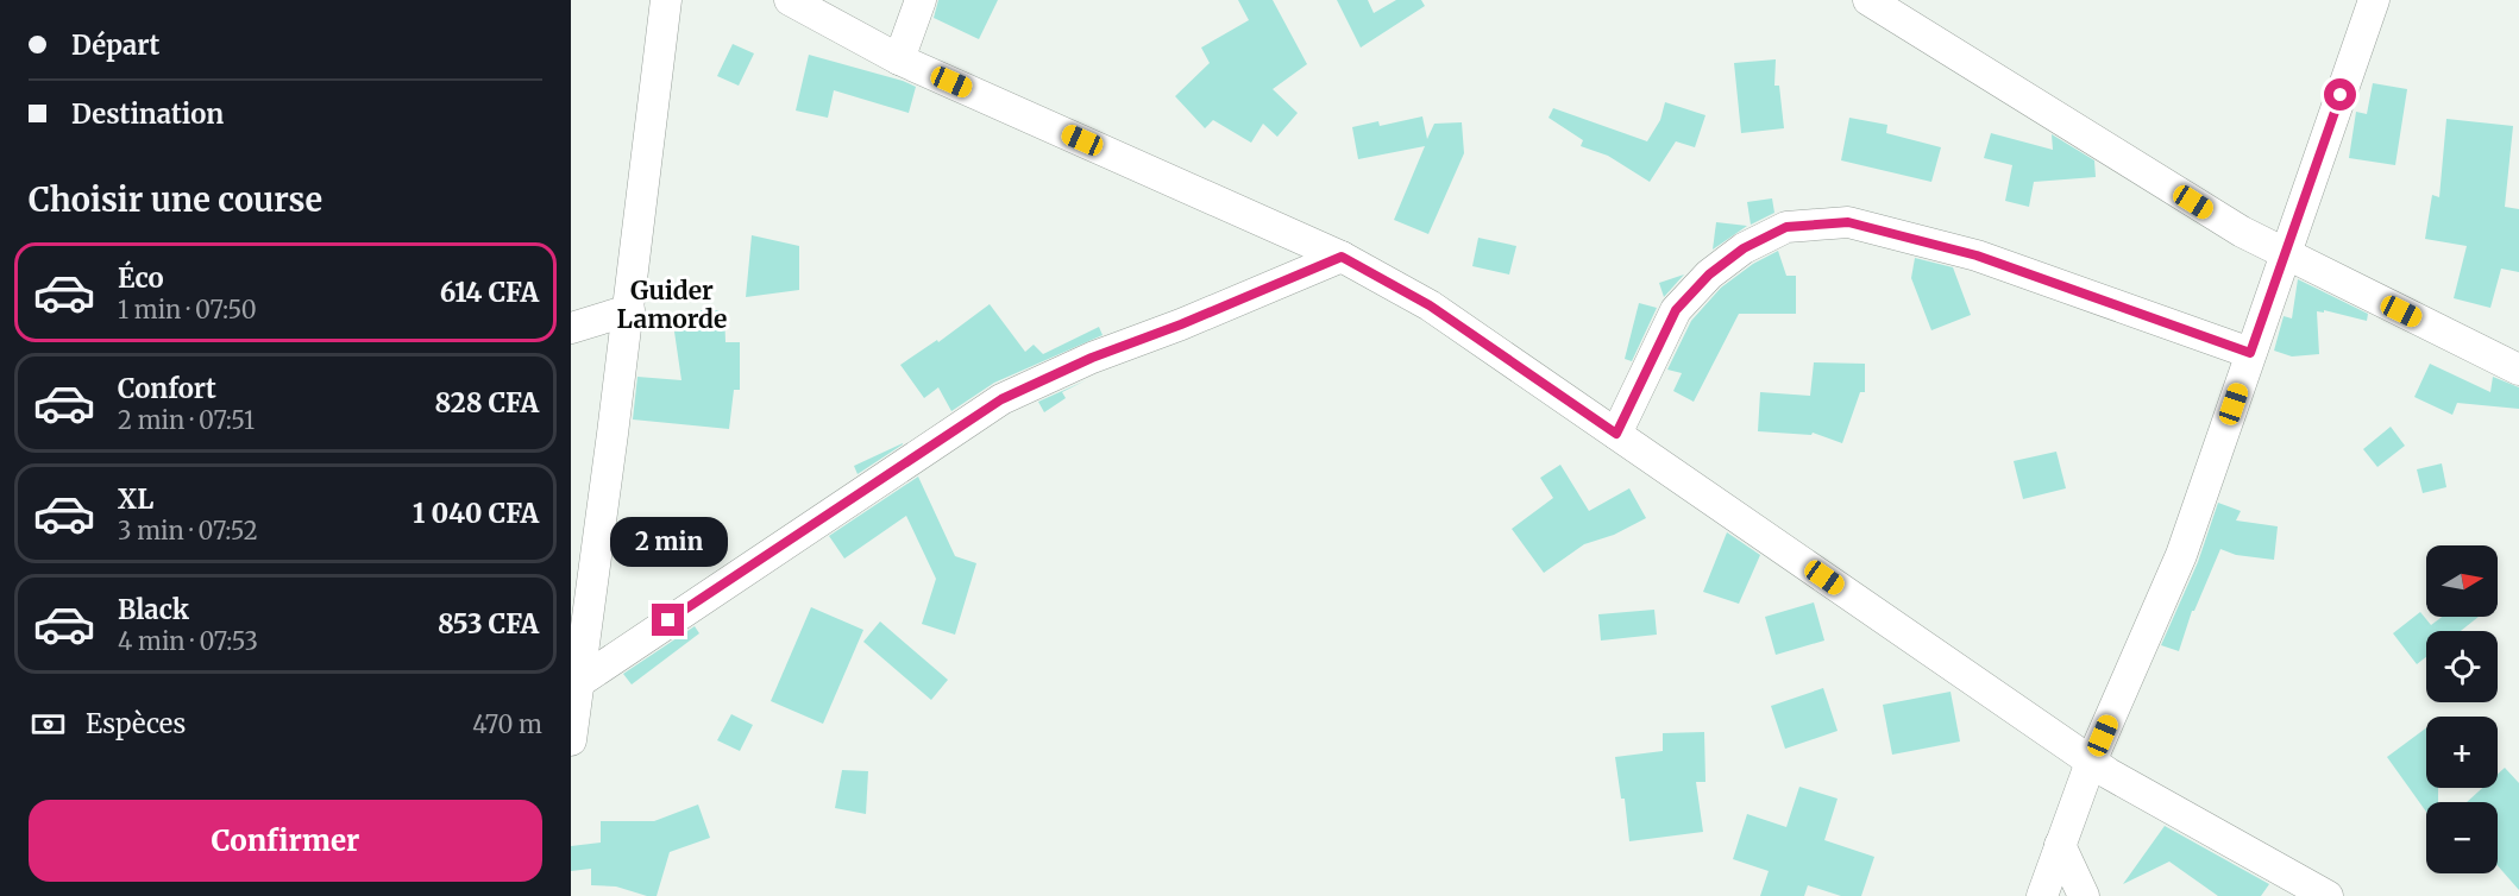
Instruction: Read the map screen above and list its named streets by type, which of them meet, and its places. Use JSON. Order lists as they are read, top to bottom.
{
  "districts": ["Guider Lamorde"],
  "north": "right",
  "page": {
    "banner": ["Départ", "Destination"],
    "heading": "Choisir une course",
    "list": [
      {
        "name": "Éco",
        "note": "1 min · 07:50",
        "value": "614 CFA"
      },
      {
        "name": "Confort",
        "note": "2 min · 07:51",
        "value": "828 CFA"
      },
      {
        "name": "XL",
        "note": "3 min · 07:52",
        "value": "1 040 CFA"
      },
      {
        "name": "Black",
        "note": "4 min · 07:53",
        "value": "853 CFA"
      }
    ],
    "bubble": "2 min",
    "map_buttons": ["+", "−"],
    "pay": ["Espèces", "470 m"],
    "buttons": "Confirmer"
  }
}
